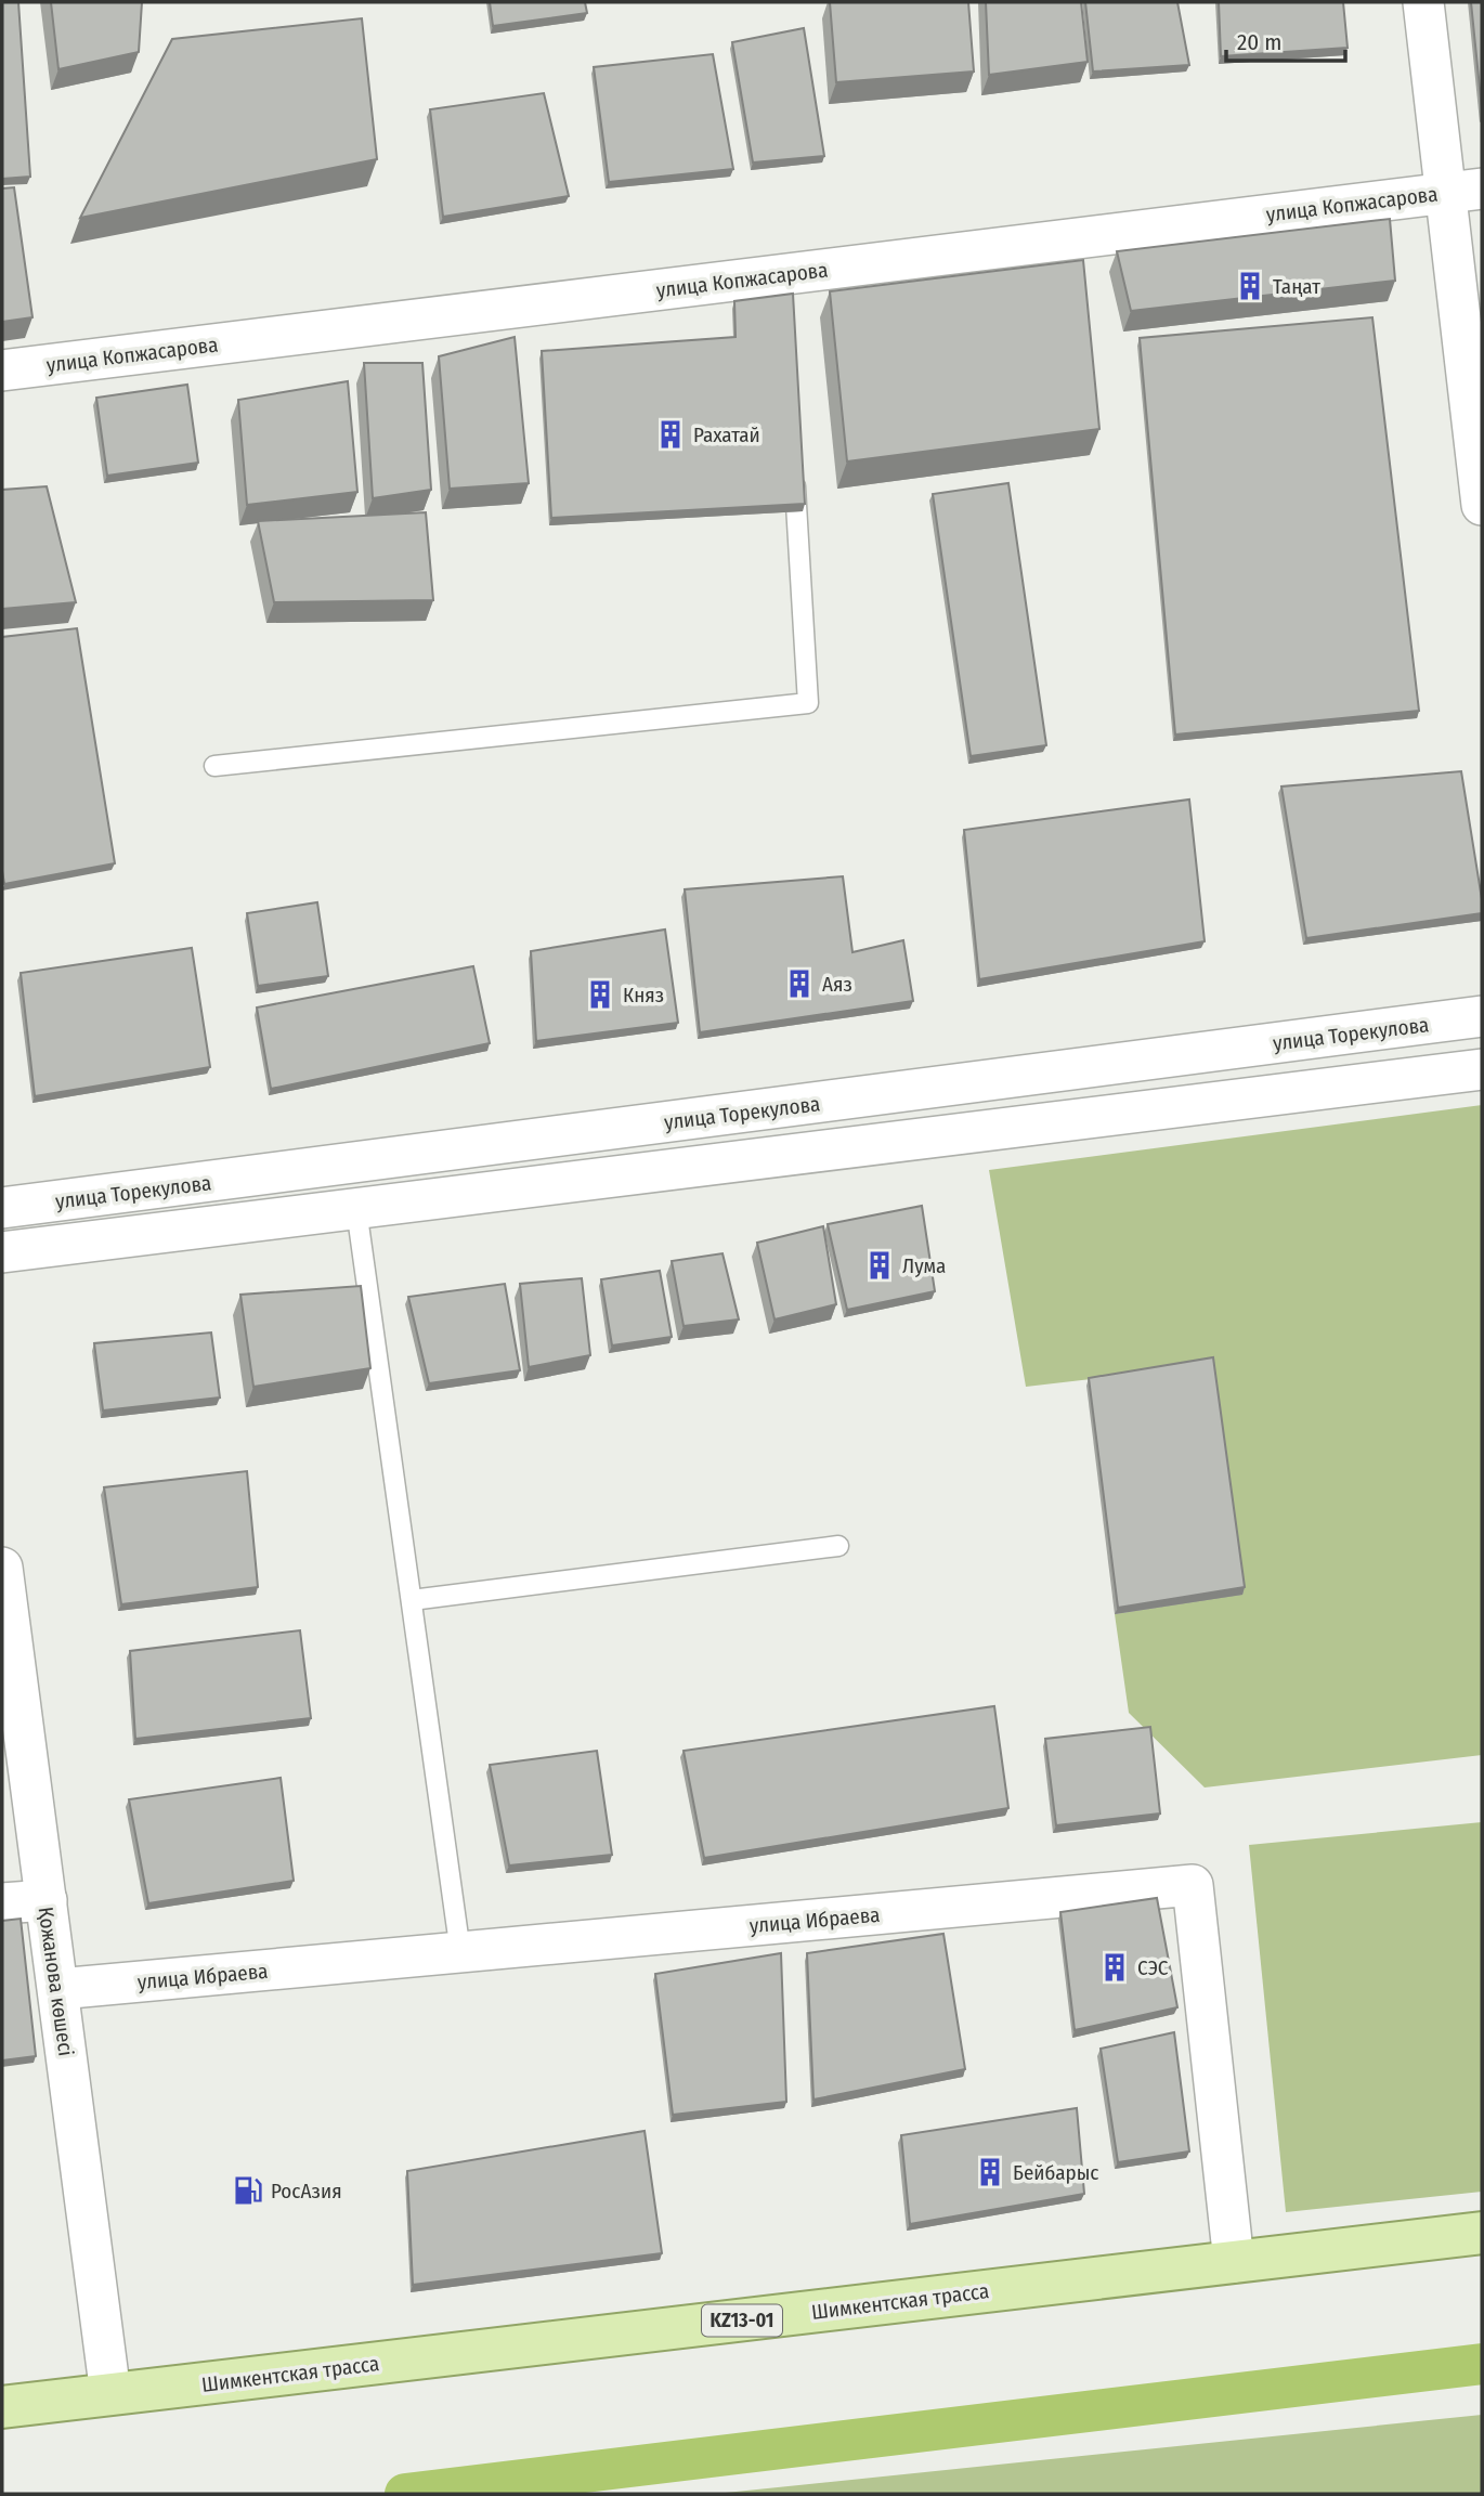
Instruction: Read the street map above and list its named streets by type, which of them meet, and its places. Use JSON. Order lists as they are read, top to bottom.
{
  "streets": {
    "main road": ["Шимкентская трасса", "KZ13-01"],
    "street": [
      "улица Копжасарова",
      "улица Торекулова",
      "улица Ибраева",
      "Қожанова көшесі"
    ]
  },
  "crossings": [
    ["улица Ибраева", "Қожанова көшесі"],
    ["улица Ибраева", "Шимкентская трасса"],
    ["Қожанова көшесі", "Шимкентская трасса"]
  ],
  "places": {
    "building": [
      "Таңат",
      "Рахатай",
      "Аяз",
      "Княз",
      "Лума",
      "СЭС",
      "Бейбарыс"
    ],
    "fuel station": ["РосАзия"]
  },
  "scale_bar": "20 m"
}
